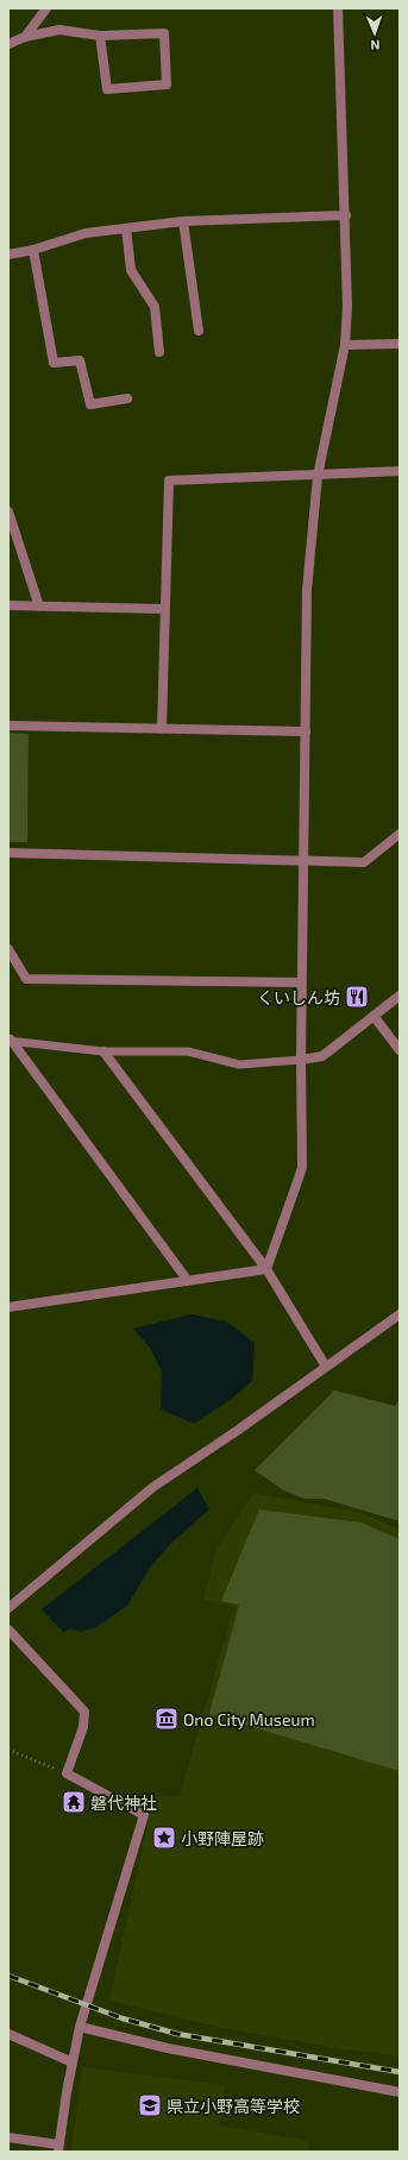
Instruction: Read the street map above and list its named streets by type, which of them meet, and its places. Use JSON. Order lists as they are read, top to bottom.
{
  "places": {
    "restaurant": ["くいしん坊"],
    "museum": ["Ono City Museum"],
    "temple": ["磐代神社"],
    "place": ["小野陣屋跡"],
    "school or university": ["県立小野高等学校"]
  },
  "north": "bottom"
}
